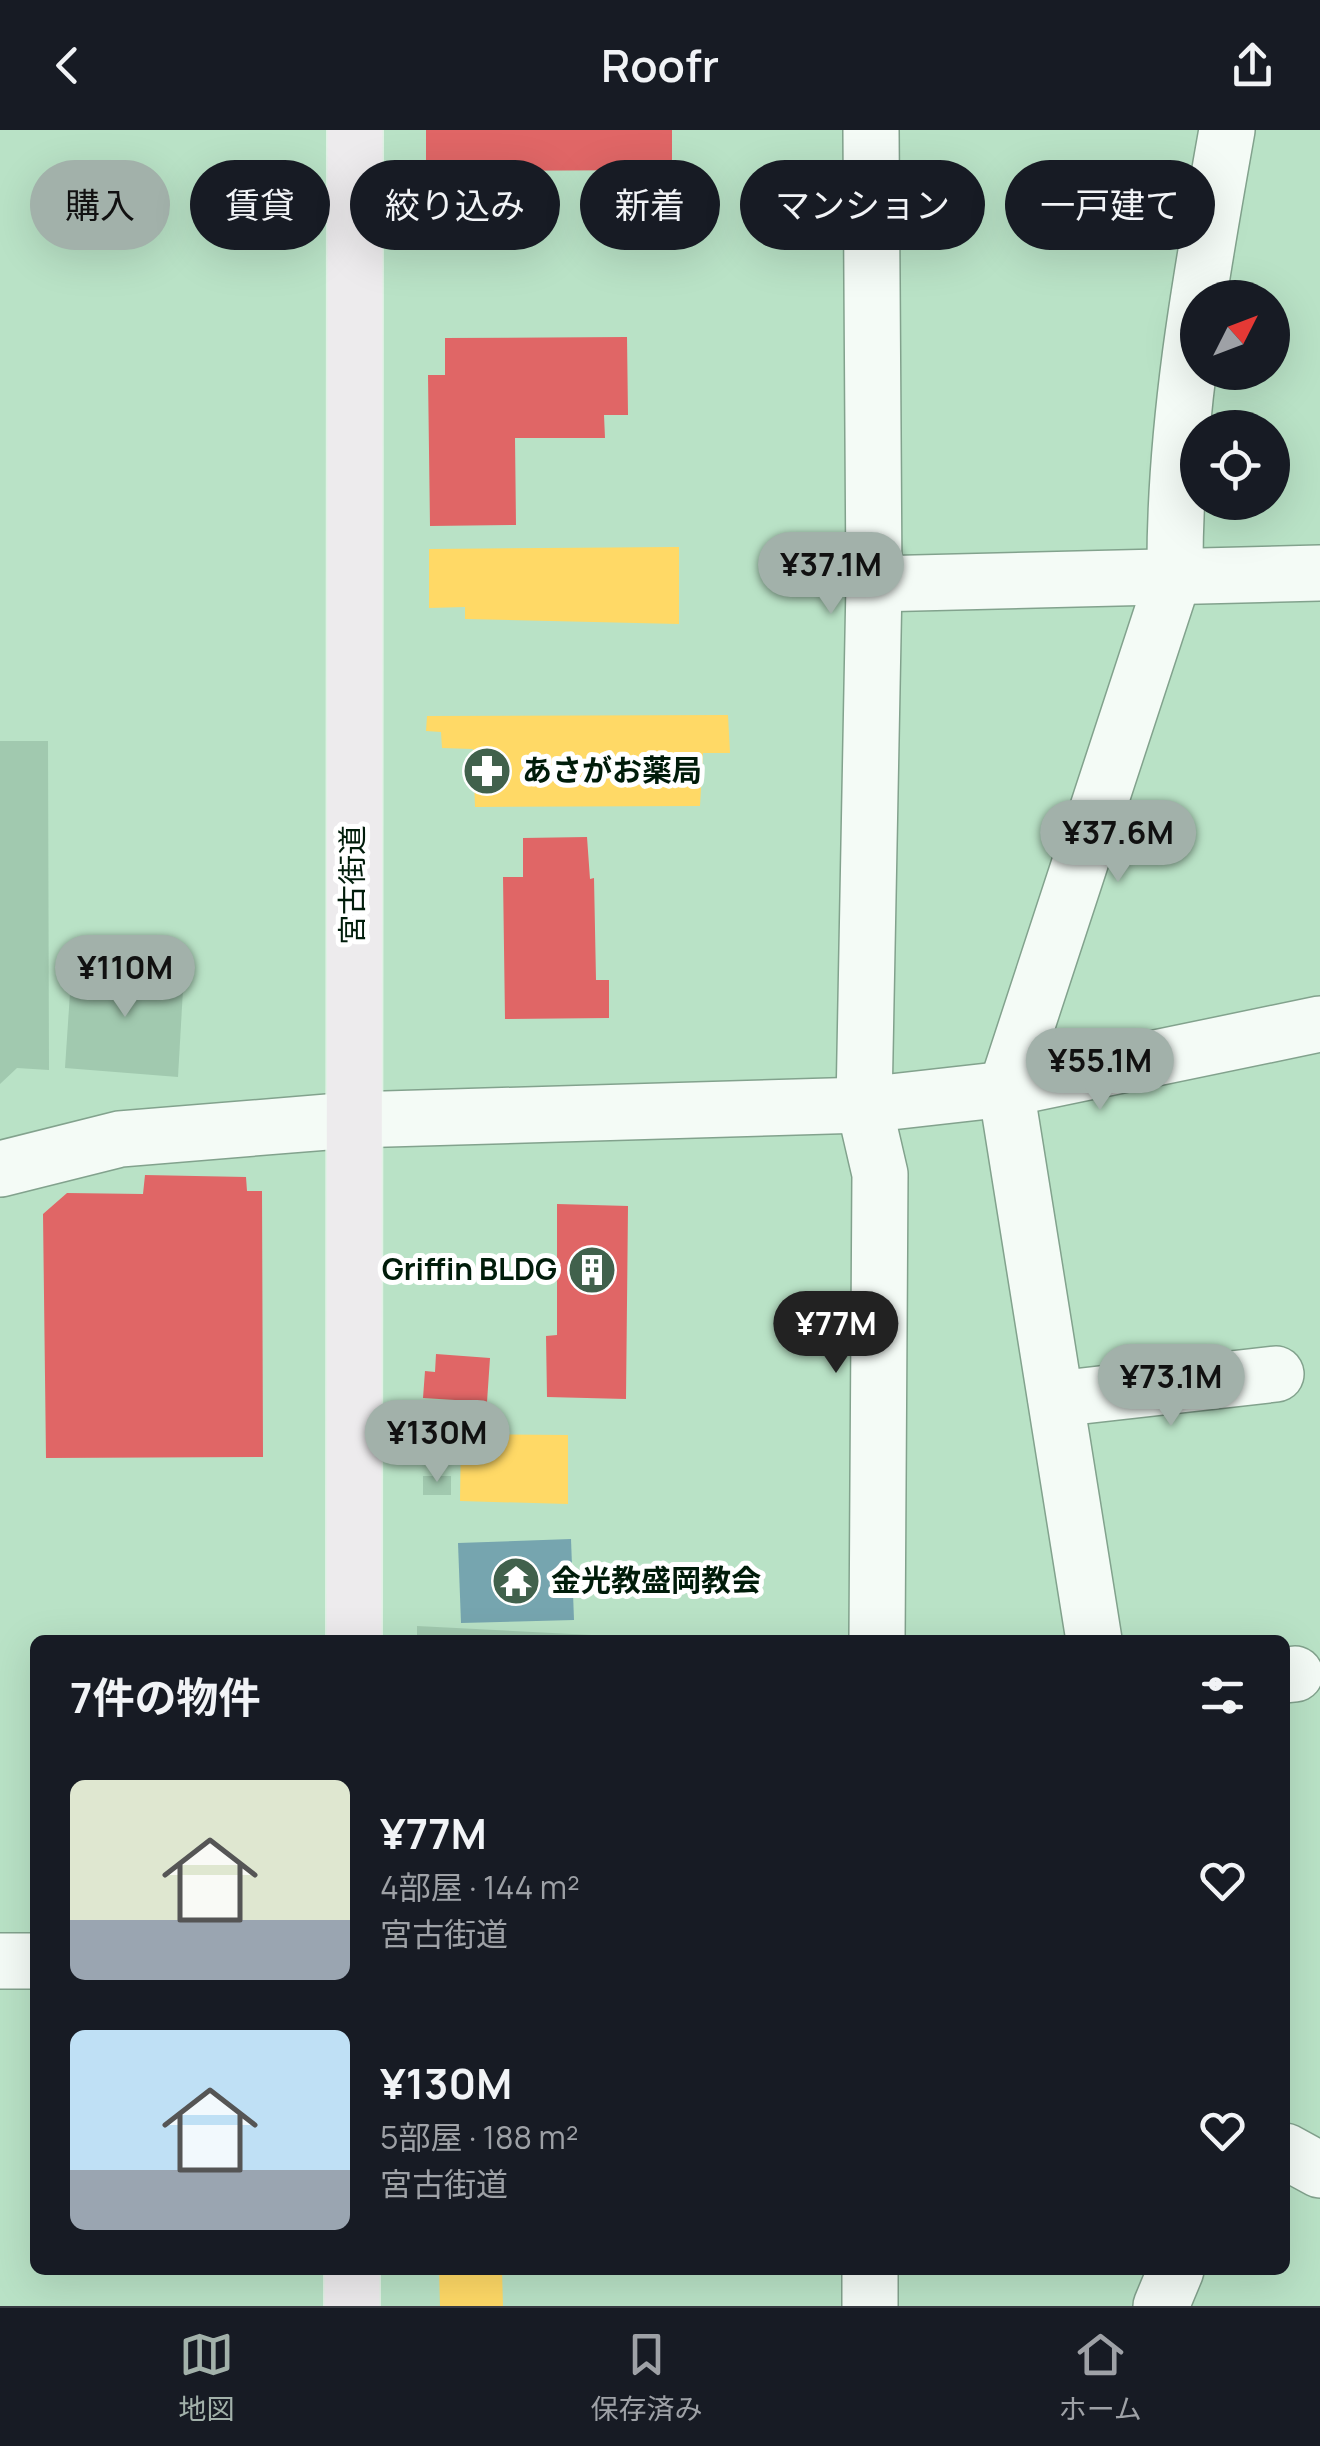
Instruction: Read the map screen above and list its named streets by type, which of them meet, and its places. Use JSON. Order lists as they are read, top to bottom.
{
  "streets": {
    "highway": ["宮古街道"]
  },
  "places": {
    "pharmacy": ["あさがお薬局"],
    "building": ["Griffin BLDG"],
    "temple": ["金光教盛岡教会"]
  },
  "north": "top right",
  "page": {
    "header": "Roofr",
    "chip": [
      "購入",
      "賃貸",
      "絞り込み",
      "新着",
      "マンション",
      "一戸建て"
    ],
    "price": [
      "¥37.1M",
      "¥37.6M",
      "¥110M",
      "¥55.1M",
      "¥77M",
      "¥73.1M",
      "¥130M"
    ],
    "heading": "7件の物件",
    "list": [
      {
        "name": "¥77M",
        "note": "4部屋 · 144 m² · 宮古街道"
      },
      {
        "name": "¥130M",
        "note": "5部屋 · 188 m² · 宮古街道"
      }
    ],
    "tabs": ["地図", "保存済み", "ホーム"]
  }
}
